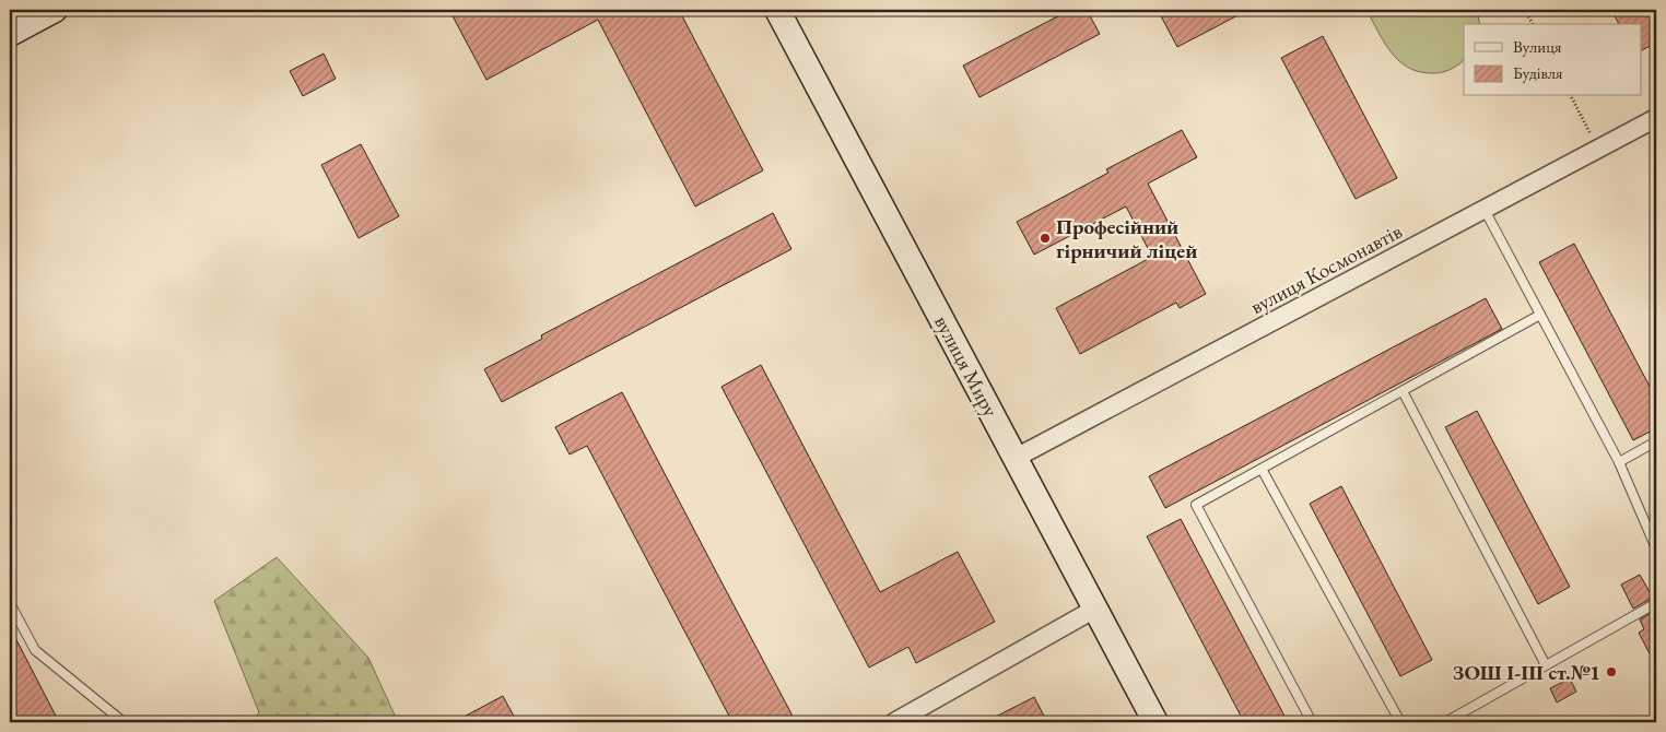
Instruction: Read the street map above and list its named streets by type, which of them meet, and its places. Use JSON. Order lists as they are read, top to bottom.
{
  "streets": {
    "main road": ["вулиця Миру"],
    "street": ["вулиця Космонавтів"]
  },
  "crossings": [
    ["вулиця Космонавтів", "вулиця Миру"]
  ],
  "places": ["Професійний гірничий ліцей", "ЗОШ I-III ст.№1"],
  "legend": ["Вулиця", "Будівля"]
}
